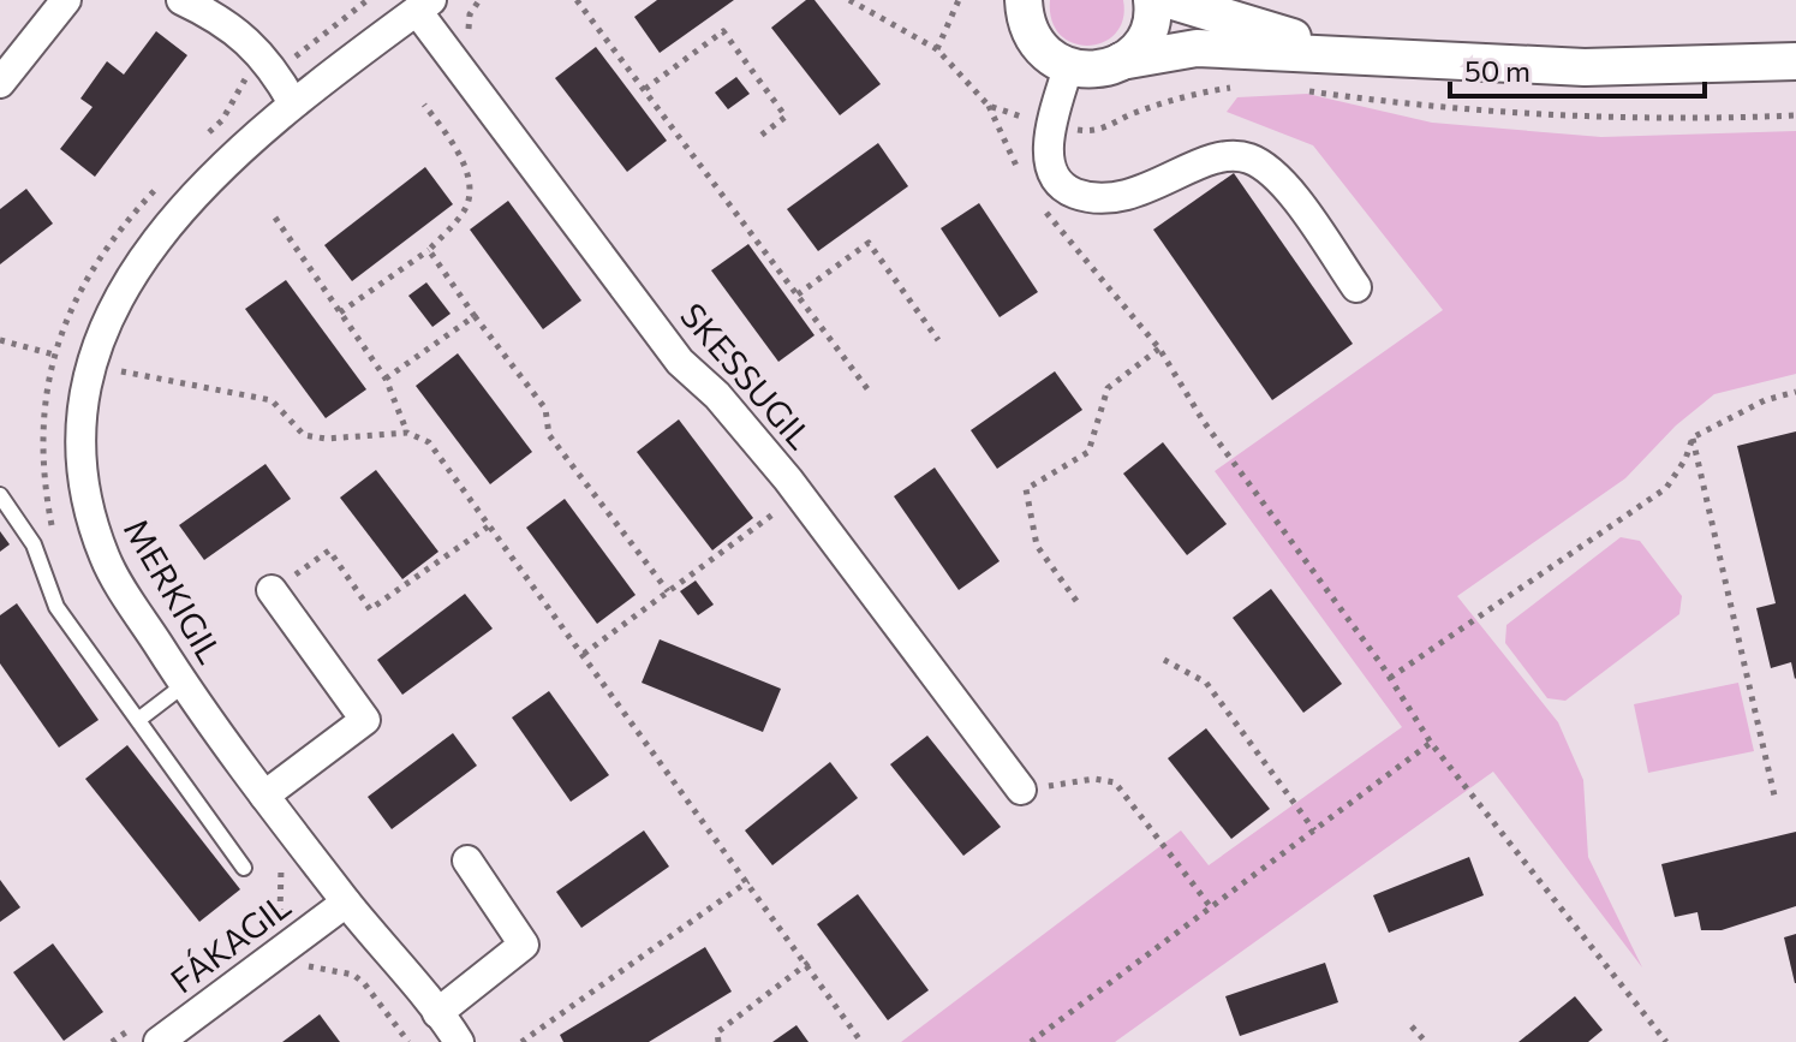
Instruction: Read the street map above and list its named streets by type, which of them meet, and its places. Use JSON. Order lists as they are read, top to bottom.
{
  "streets": {
    "street": ["SKESSUGIL", "MERKIGIL", "FÁKAGIL"]
  },
  "crossings": [
    ["SKESSUGIL", "MERKIGIL"],
    ["MERKIGIL", "FÁKAGIL"]
  ],
  "scale_bar": "50 m"
}
